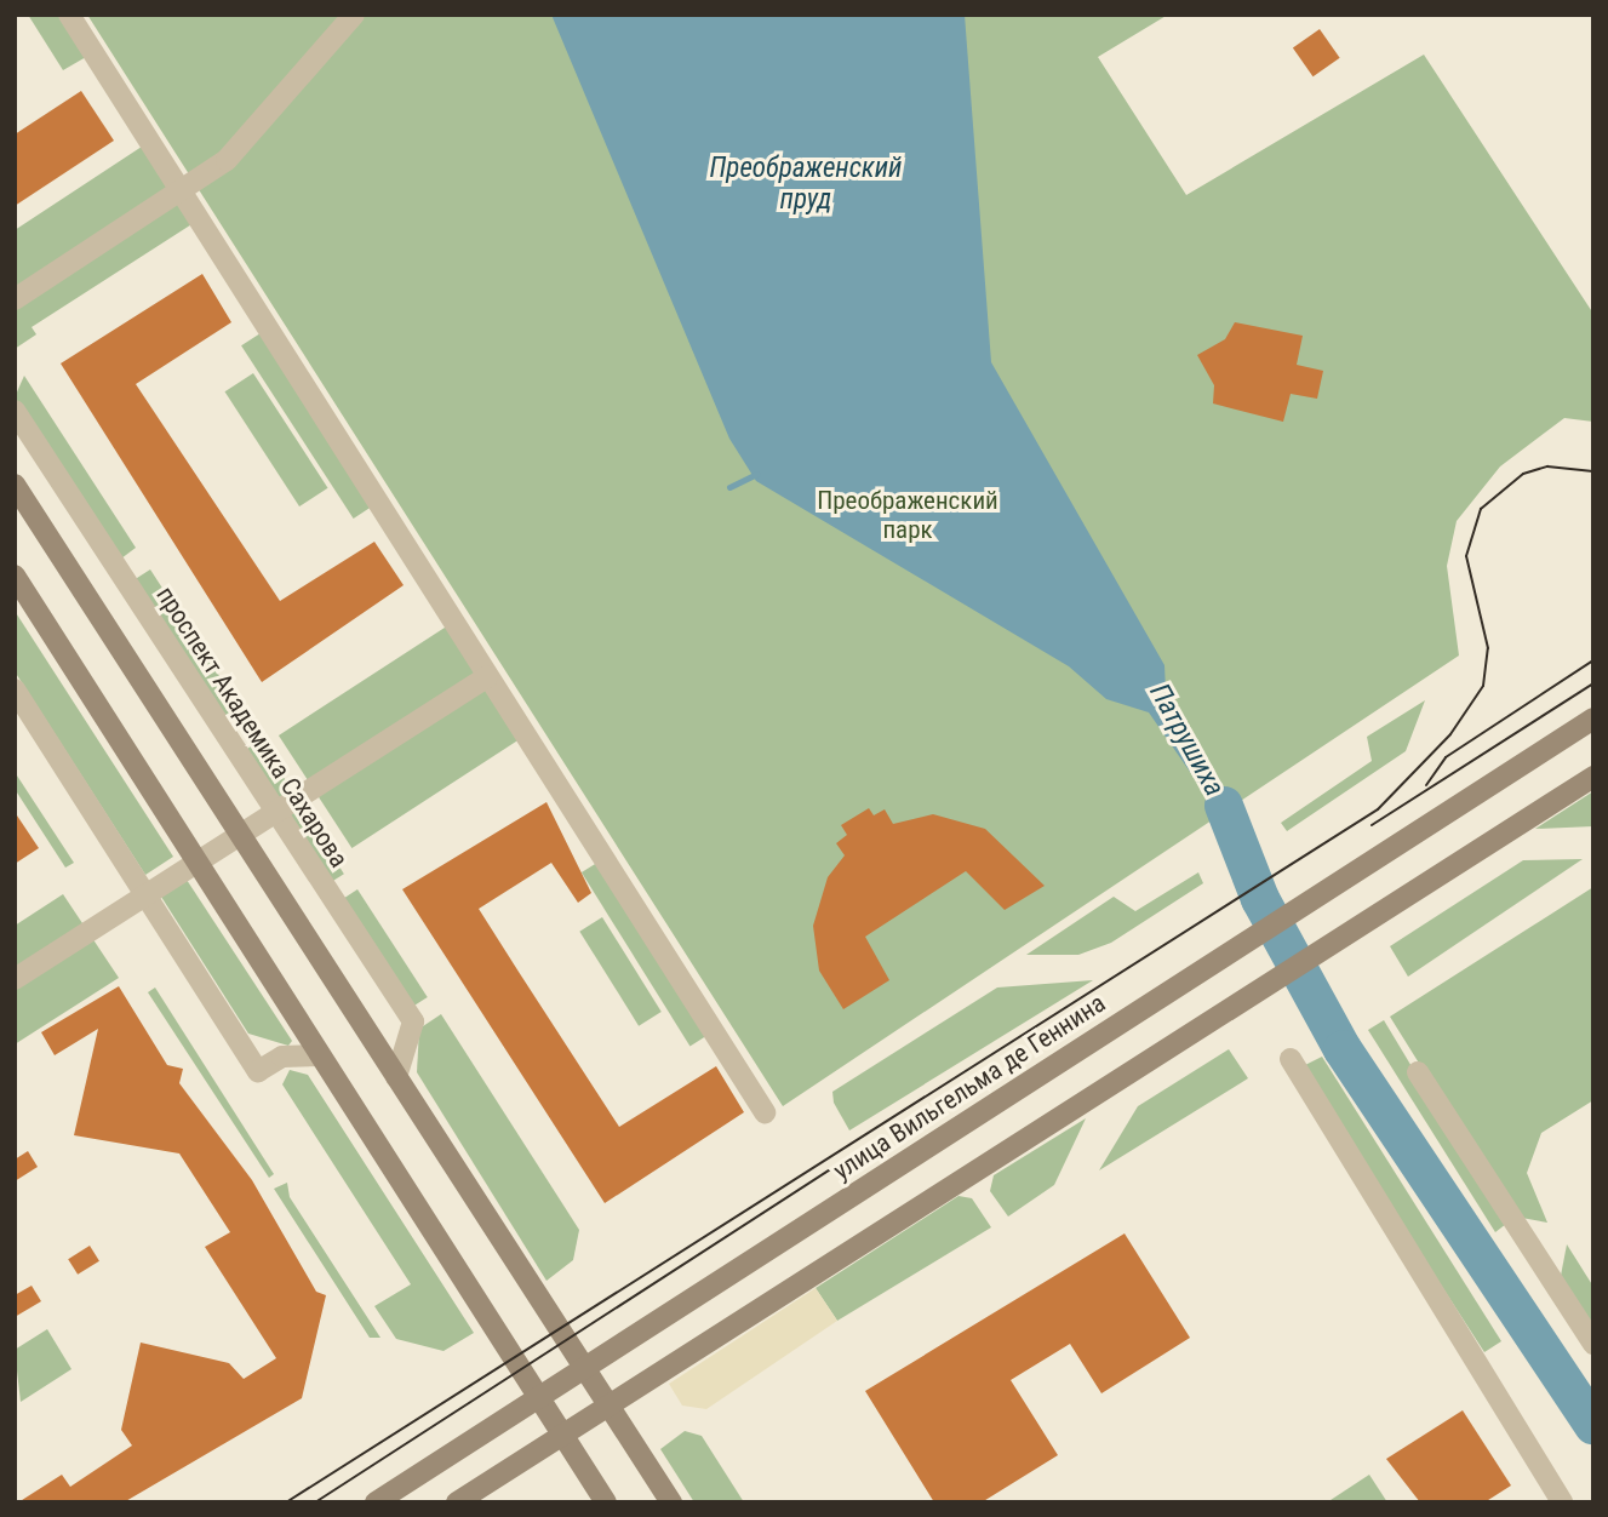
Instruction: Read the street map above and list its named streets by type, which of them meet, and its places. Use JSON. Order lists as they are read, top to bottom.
{
  "streets": {
    "main road": ["улица Вильгельма де Геннина"],
    "street": ["проспект Академика Сахарова"]
  },
  "water": ["Преображенский пруд", "Патрушиха"],
  "parks": ["Преображенский парк"]
}
